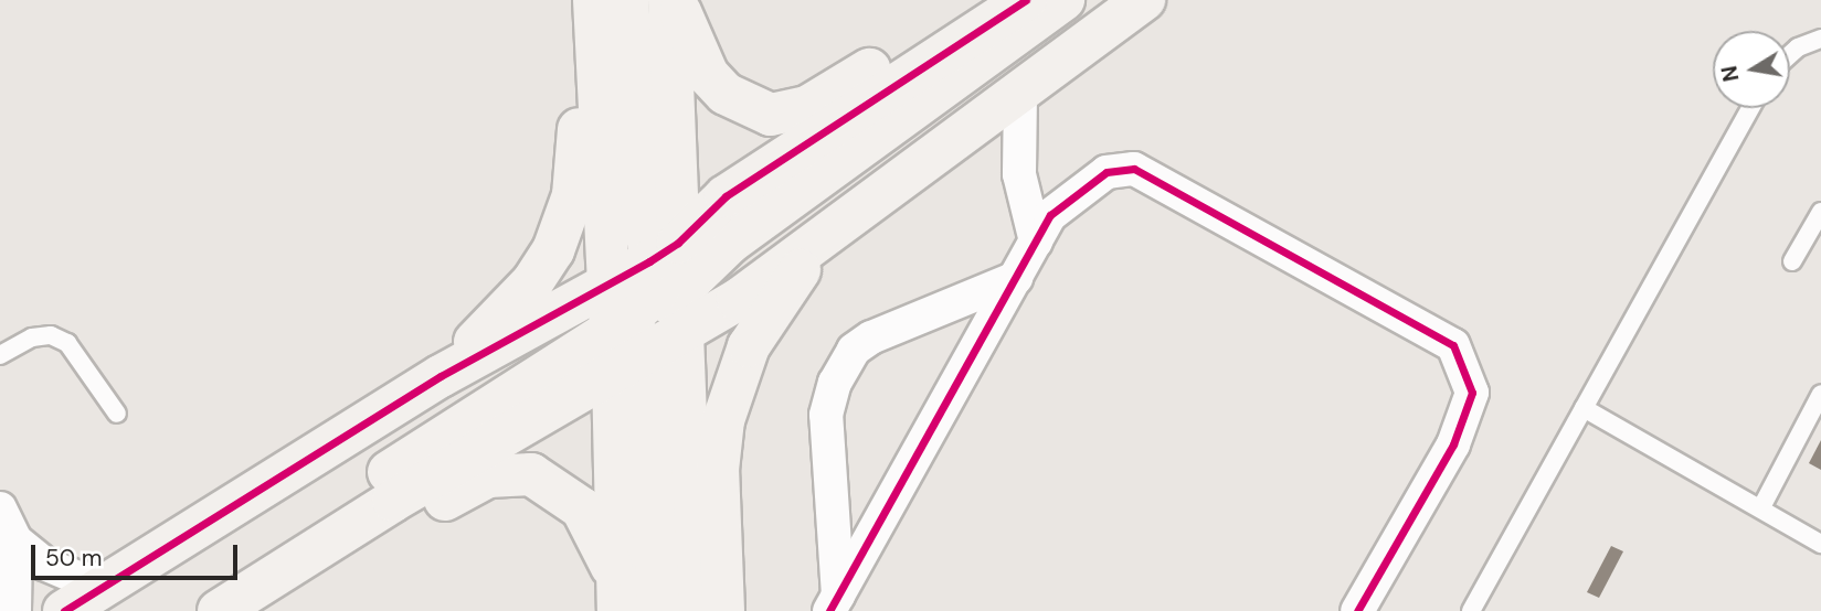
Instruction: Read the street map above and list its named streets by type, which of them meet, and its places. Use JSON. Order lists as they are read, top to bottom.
{
  "scale_bar": "50 m",
  "north": "left"
}
